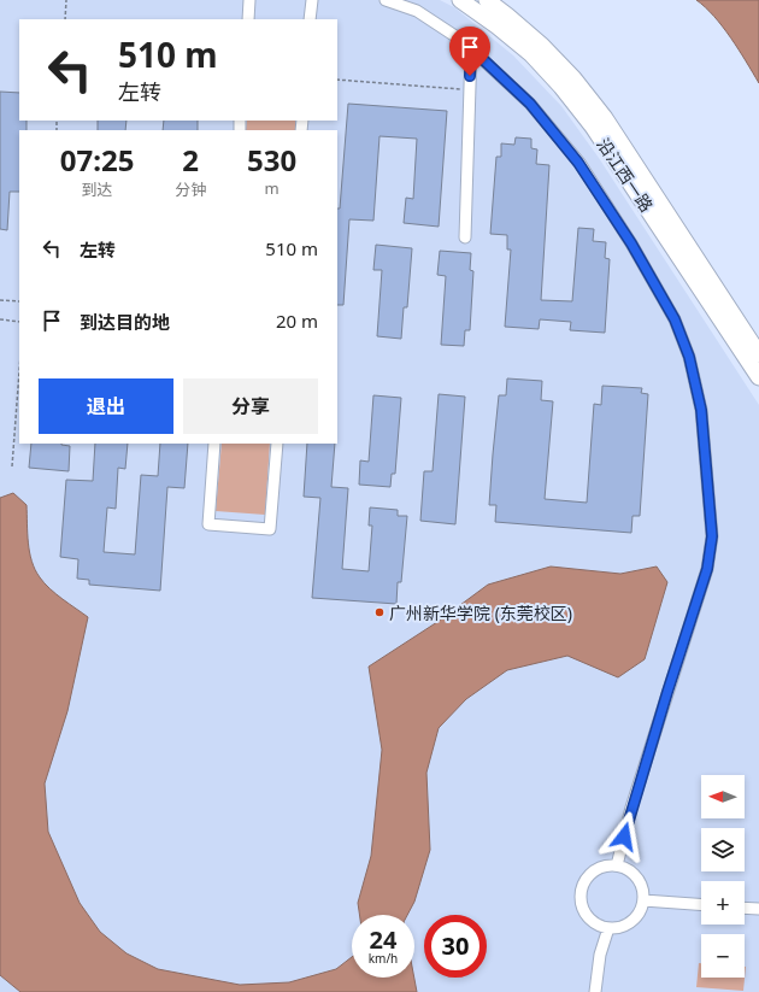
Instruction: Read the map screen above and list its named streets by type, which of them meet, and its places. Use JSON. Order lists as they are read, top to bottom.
{
  "streets": {
    "street": ["沿江西一路"]
  },
  "places": ["广州新华学院 (东莞校区)"],
  "north": "left",
  "page": {
    "turn": ["510 m", "左转"],
    "eta": [
      "07:25",
      "到达",
      "2",
      "分钟",
      "530",
      "m"
    ],
    "list": [
      {
        "name": "左转",
        "value": "510 m"
      },
      {
        "name": "到达目的地",
        "value": "20 m"
      }
    ],
    "buttons": ["退出", "分享"],
    "map_buttons": ["+", "−"],
    "speed": "24 km/h",
    "limit": "30"
  }
}
